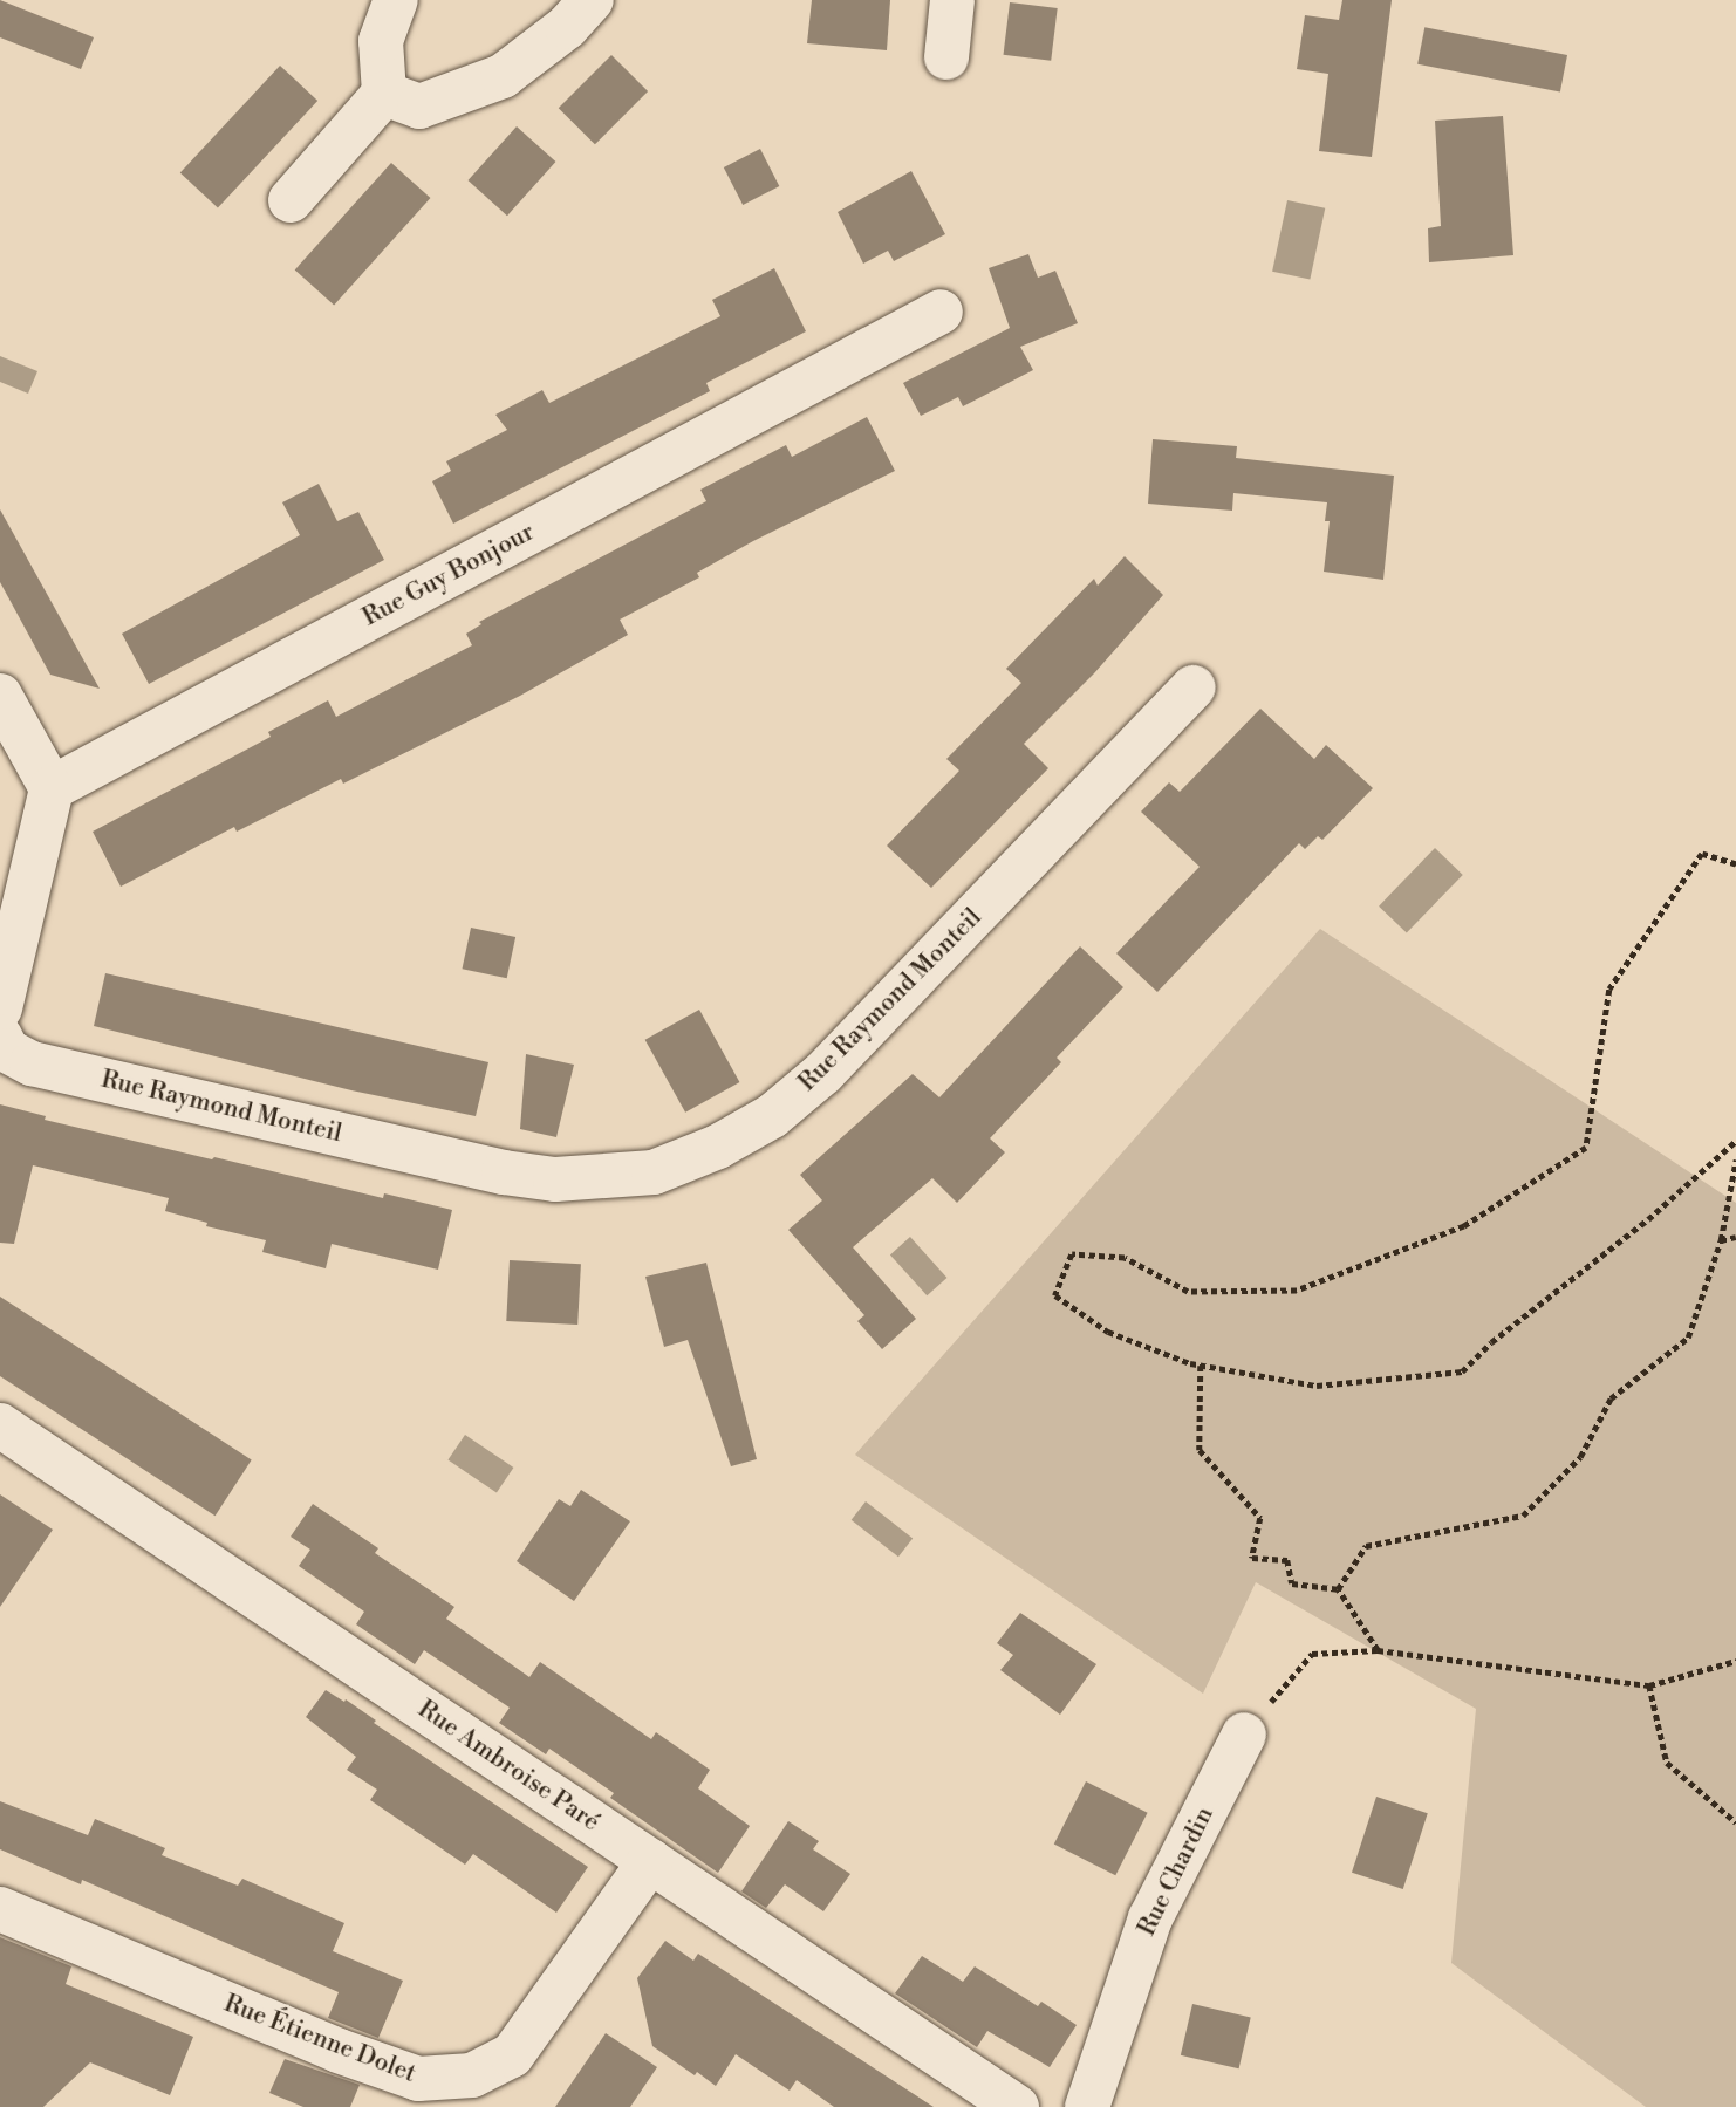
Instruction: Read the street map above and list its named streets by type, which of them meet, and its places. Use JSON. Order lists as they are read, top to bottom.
{
  "streets": {
    "street": [
      "Rue Guy Bonjour",
      "Rue Raymond Monteil",
      "Rue Ambroise Paré",
      "Rue Chardin",
      "Rue Étienne Dolet"
    ]
  },
  "crossings": [
    ["Rue Ambroise Paré", "Rue Étienne Dolet"]
  ]
}
